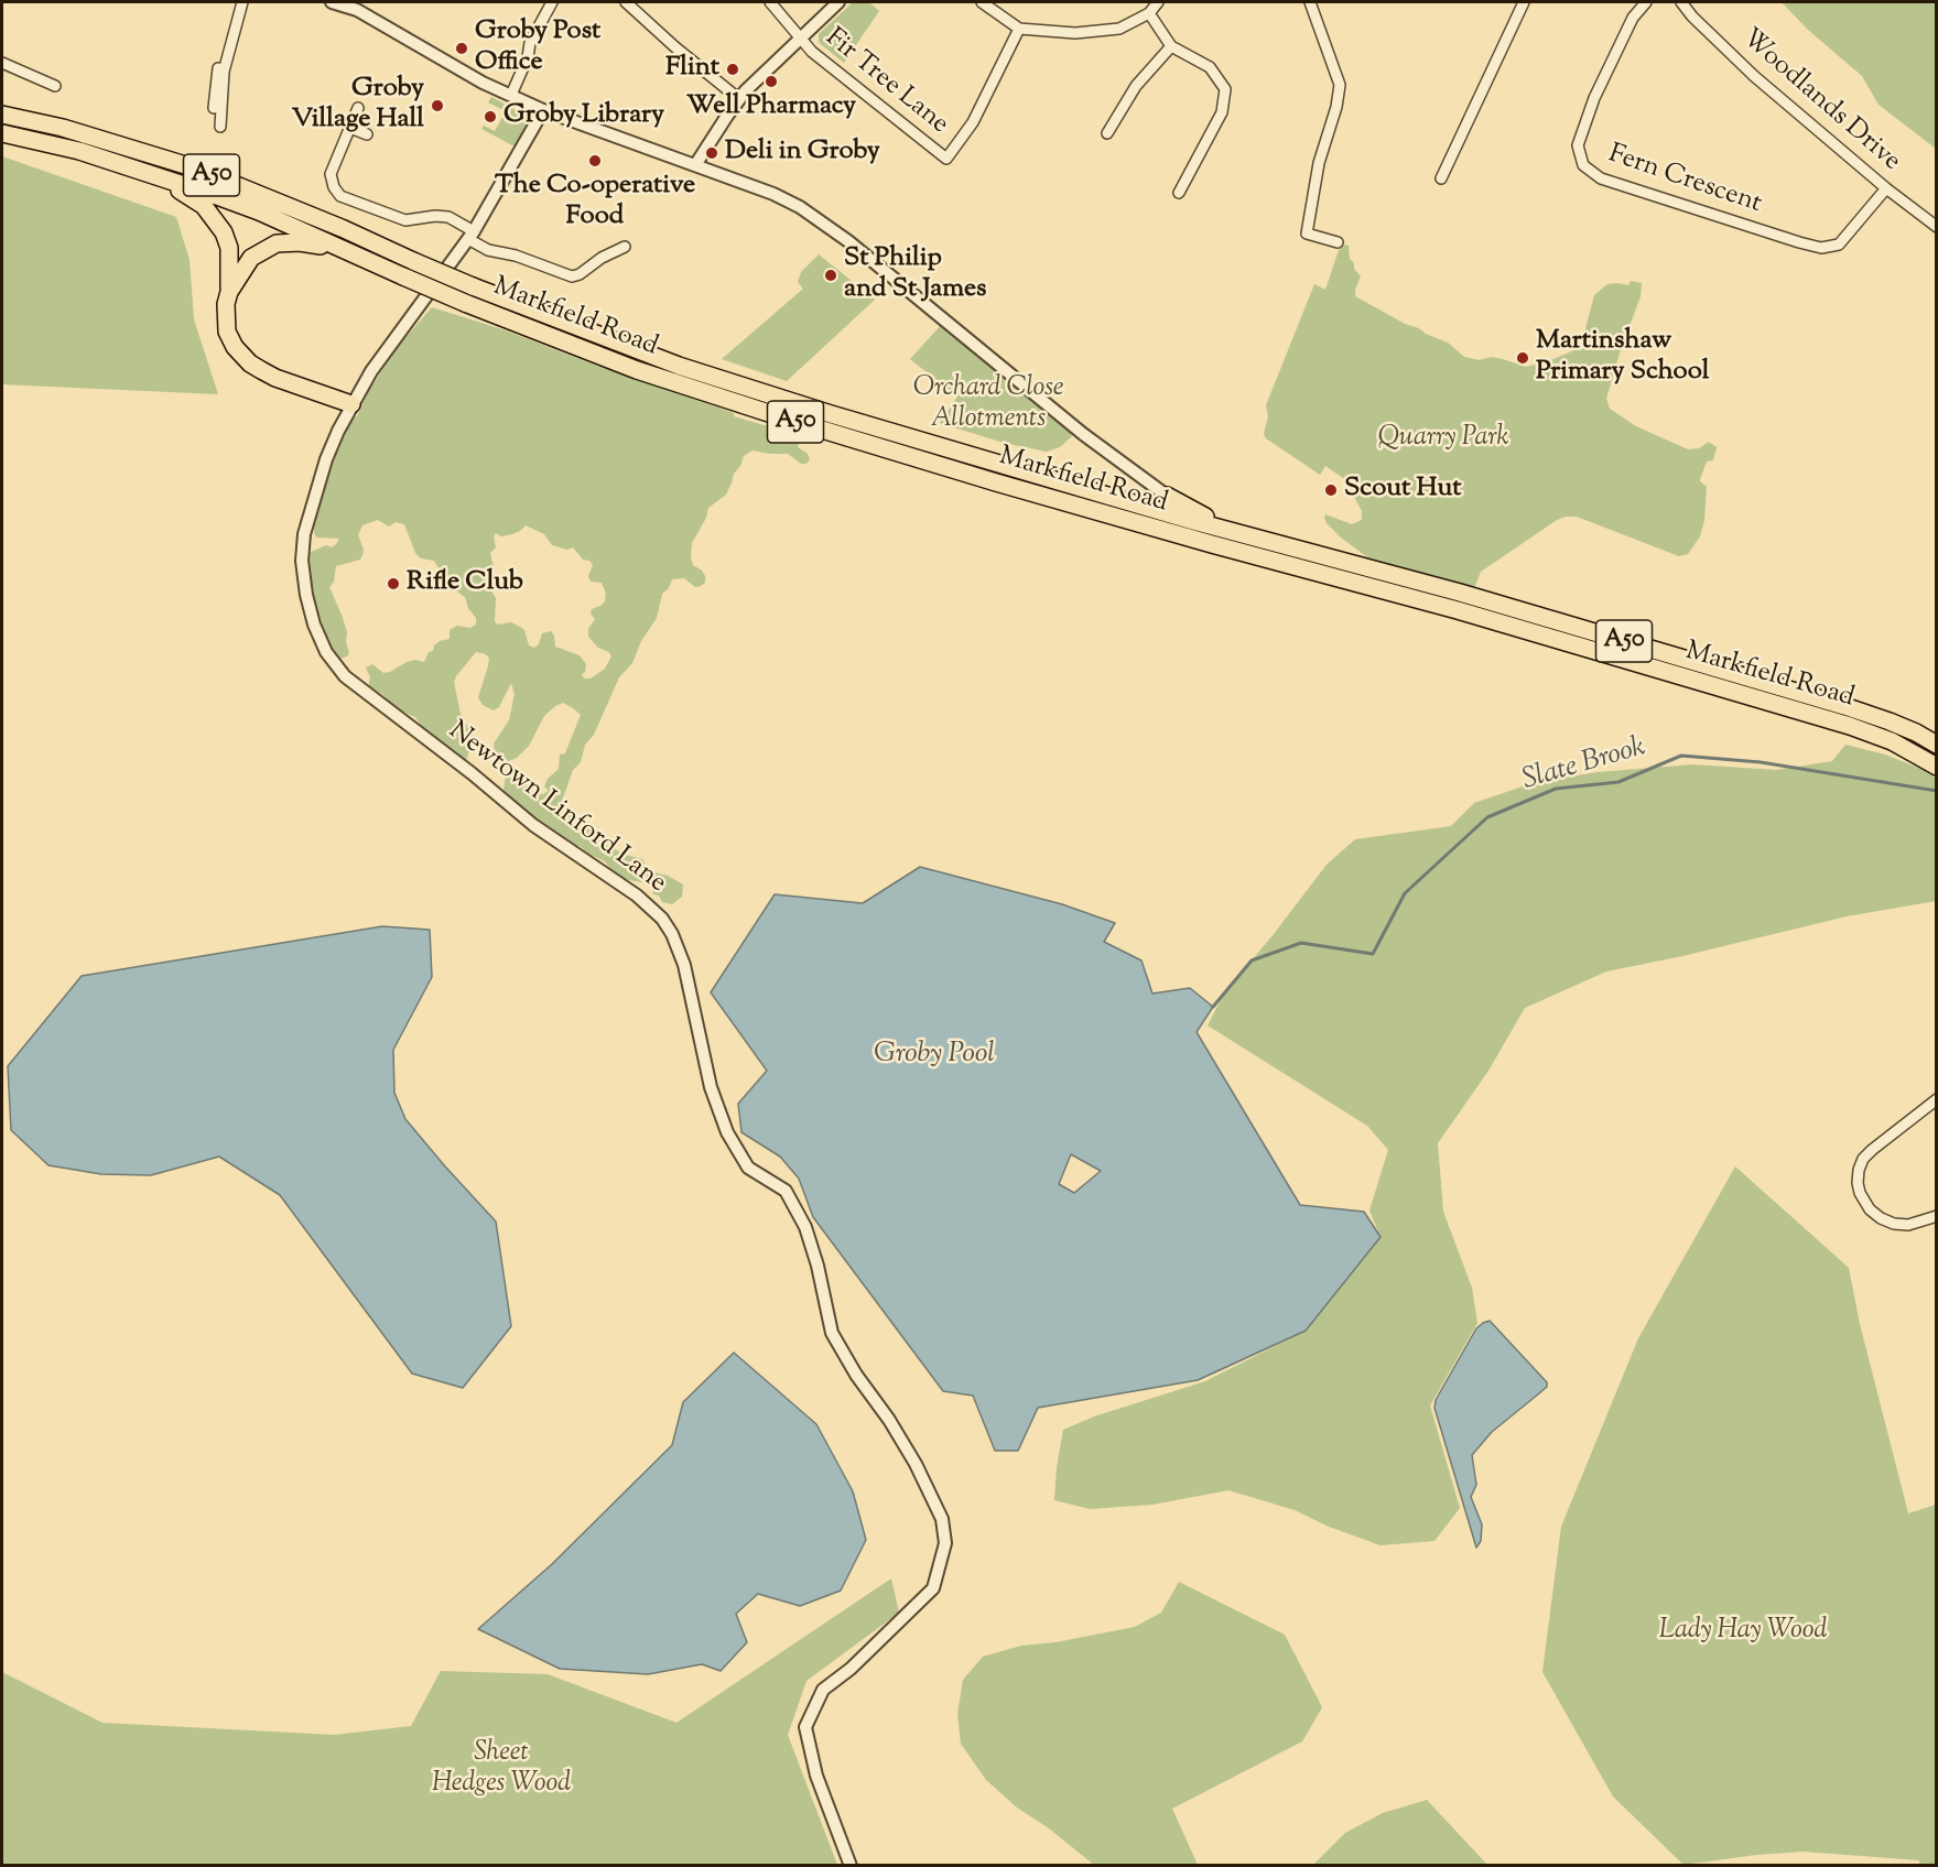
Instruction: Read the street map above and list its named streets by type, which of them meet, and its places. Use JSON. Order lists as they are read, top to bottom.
{
  "streets": {
    "highway": ["A50", "Markfield Road"],
    "street": [
      "Fir Tree Lane",
      "Woodlands Drive",
      "Fern Crescent",
      "Newtown Linford Lane"
    ]
  },
  "crossings": [
    ["Woodlands Drive", "Fern Crescent"],
    ["Markfield Road", "Newtown Linford Lane"]
  ],
  "water": ["Slate Brook", "Groby Pool"],
  "parks": [
    "Orchard Close Allotments",
    "Quarry Park",
    "Lady Hay Wood",
    "Sheet Hedges Wood"
  ],
  "places": [
    "Groby Post Office",
    "Flint",
    "Well Pharmacy",
    "Groby Village Hall",
    "Groby Library",
    "Deli in Groby",
    "The Co-operative Food",
    "St Philip and St James",
    "Martinshaw Primary School",
    "Scout Hut",
    "Rifle Club"
  ]
}
